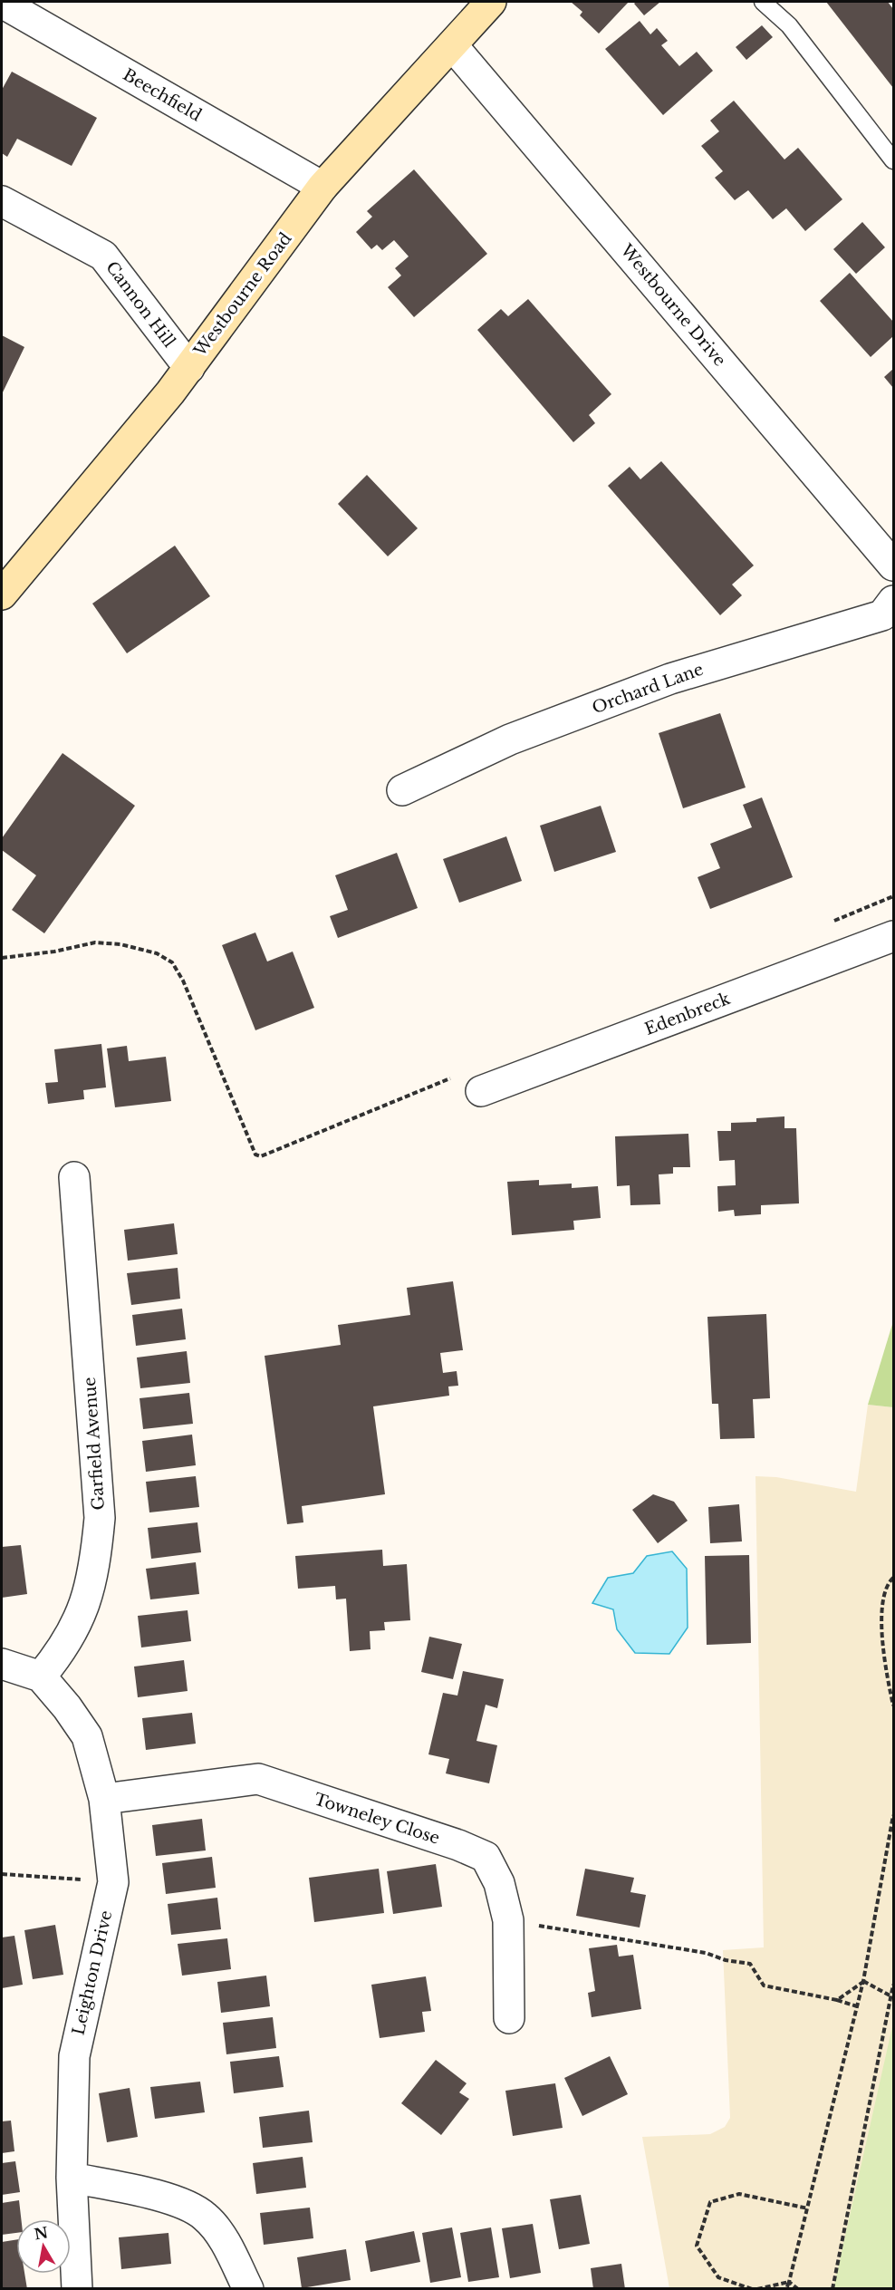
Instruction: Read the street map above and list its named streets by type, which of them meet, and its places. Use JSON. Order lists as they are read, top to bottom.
{
  "streets": {
    "street": [
      "Beechfield",
      "Westbourne Road",
      "Cannon Hill",
      "Westbourne Drive",
      "Orchard Lane",
      "Edenbreck",
      "Garfield Avenue",
      "Towneley Close",
      "Leighton Drive"
    ]
  },
  "crossings": [
    ["Beechfield", "Westbourne Road"],
    ["Westbourne Road", "Cannon Hill"],
    ["Westbourne Road", "Westbourne Drive"],
    ["Garfield Avenue", "Leighton Drive"],
    ["Towneley Close", "Leighton Drive"]
  ],
  "north": "top"
}
